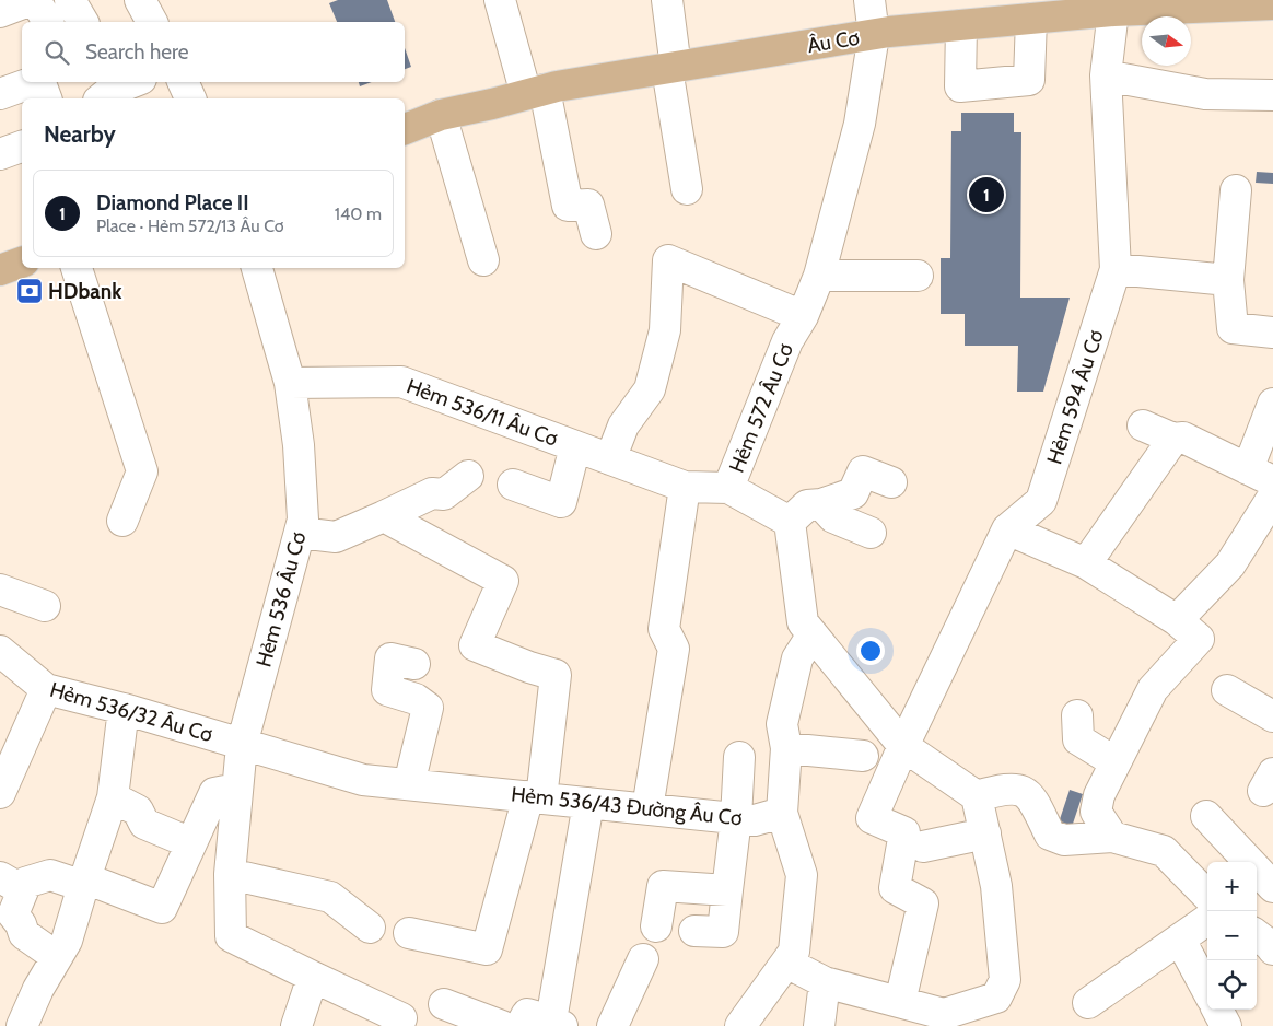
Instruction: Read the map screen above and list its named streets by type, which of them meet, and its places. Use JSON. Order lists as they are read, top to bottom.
{
  "streets": {
    "main road": ["Âu Cơ"],
    "street": [
      "Hẻm 594 Âu Cơ",
      "Hẻm 572 Âu Cơ",
      "Hẻm 536/11 Âu Cơ",
      "Hẻm 536 Âu Cơ",
      "Hẻm 536/32 Âu Cơ",
      "Hẻm 536/43 Đường Âu Cơ"
    ]
  },
  "crossings": [
    ["Âu Cơ", "Hẻm 594 Âu Cơ"],
    ["Âu Cơ", "Hẻm 572 Âu Cơ"],
    ["Hẻm 572 Âu Cơ", "Hẻm 536/11 Âu Cơ"],
    ["Hẻm 536/11 Âu Cơ", "Hẻm 536 Âu Cơ"],
    ["Hẻm 536 Âu Cơ", "Hẻm 536/32 Âu Cơ"],
    ["Hẻm 536 Âu Cơ", "Hẻm 536/43 Đường Âu Cơ"],
    ["Hẻm 536/32 Âu Cơ", "Hẻm 536/43 Đường Âu Cơ"]
  ],
  "places": {
    "bank": ["HDbank"]
  },
  "north": "right",
  "page": {
    "search": "Search here",
    "heading": "Nearby",
    "list": [
      {
        "mark": "1",
        "name": "Diamond Place II",
        "note": "Place · Hẻm 572/13 Âu Cơ",
        "value": "140 m"
      }
    ],
    "pins": "1",
    "map_buttons": ["+", "−"]
  }
}
